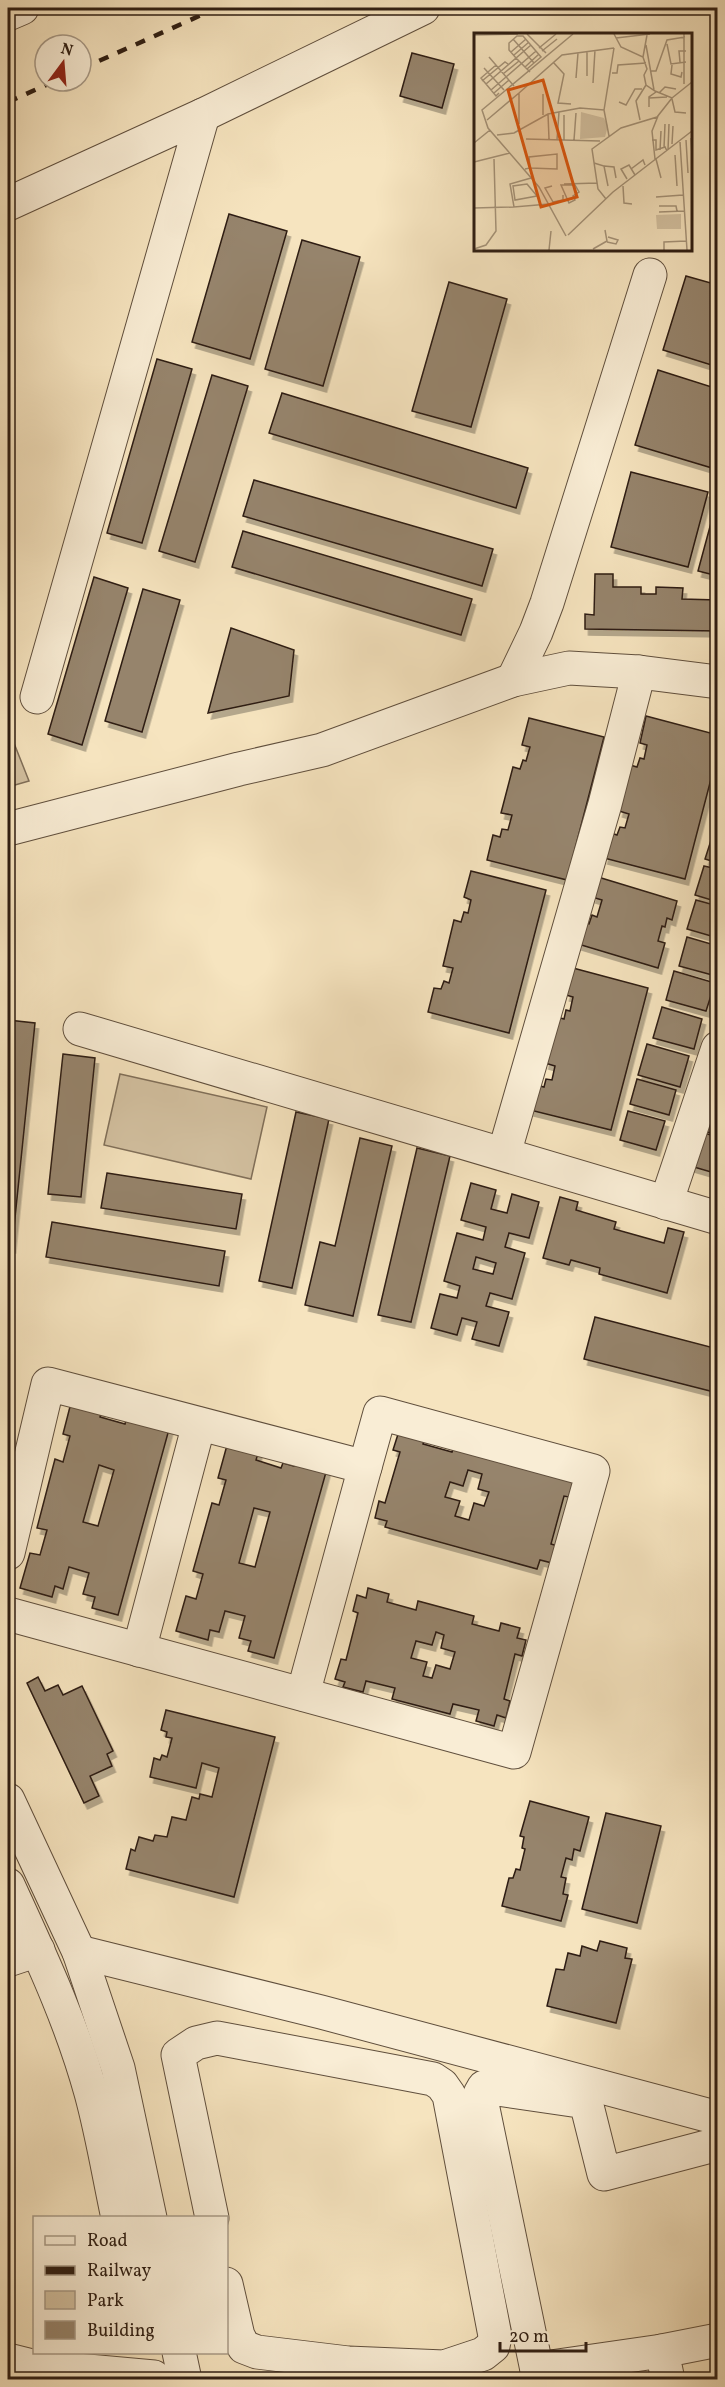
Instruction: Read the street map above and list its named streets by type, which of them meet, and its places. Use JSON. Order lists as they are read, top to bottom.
{
  "legend": [
    "Road",
    "Railway",
    "Park",
    "Building"
  ],
  "scale_bar": "20 m",
  "north": "top"
}
